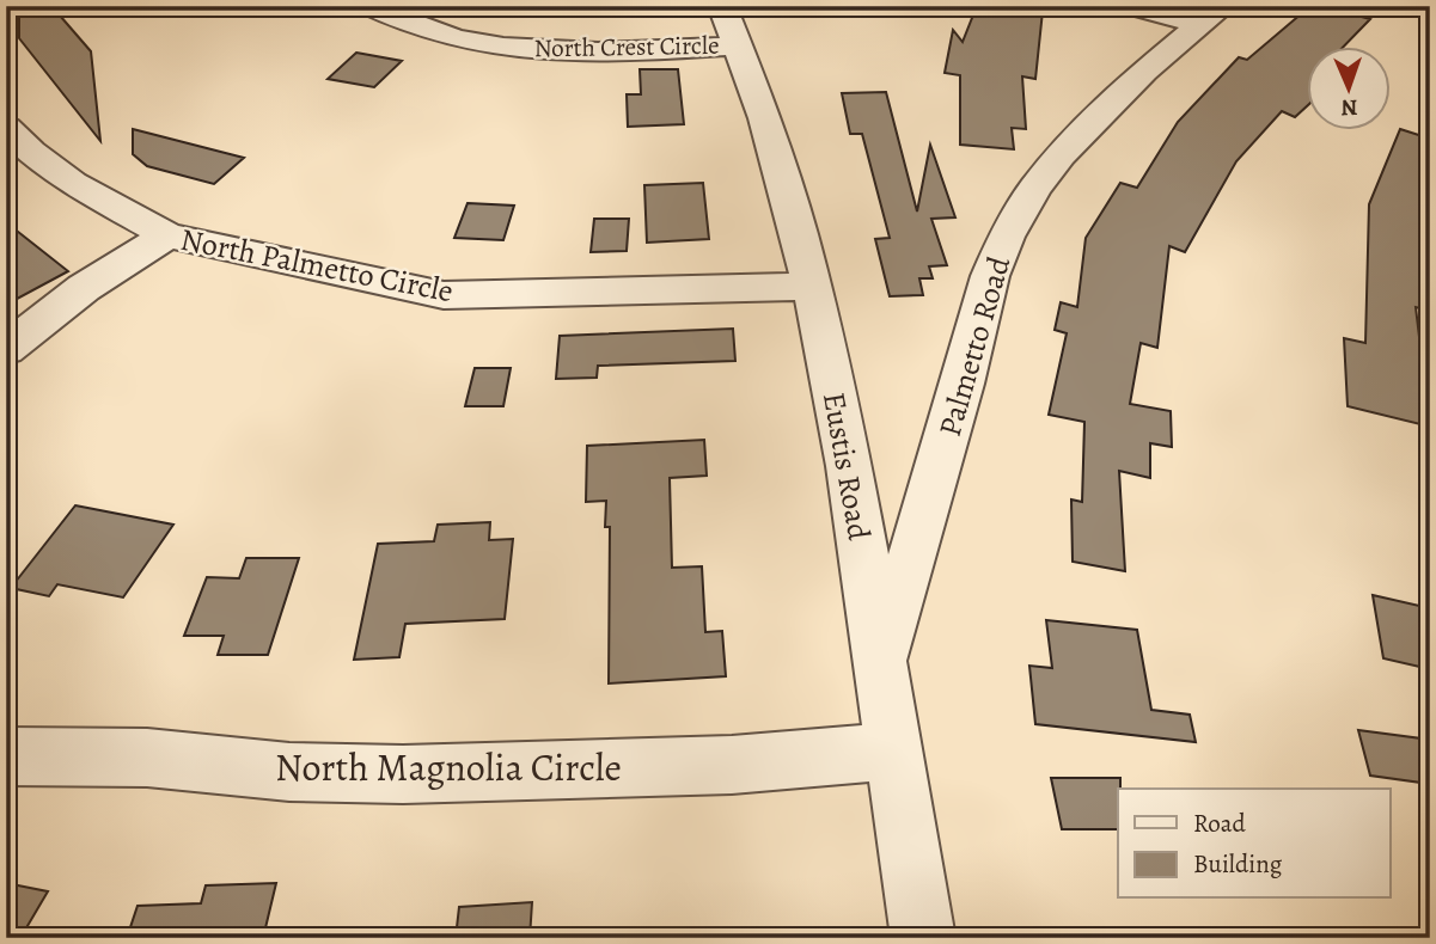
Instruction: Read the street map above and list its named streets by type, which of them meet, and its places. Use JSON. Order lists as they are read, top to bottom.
{
  "streets": {
    "street": [
      "North Crest Circle",
      "North Palmetto Circle",
      "Palmetto Road",
      "Eustis Road",
      "North Magnolia Circle"
    ]
  },
  "crossings": [
    ["North Crest Circle", "Eustis Road"],
    ["North Palmetto Circle", "Eustis Road"],
    ["Palmetto Road", "Eustis Road"],
    ["Eustis Road", "North Magnolia Circle"]
  ],
  "legend": ["Road", "Building"],
  "north": "bottom"
}
